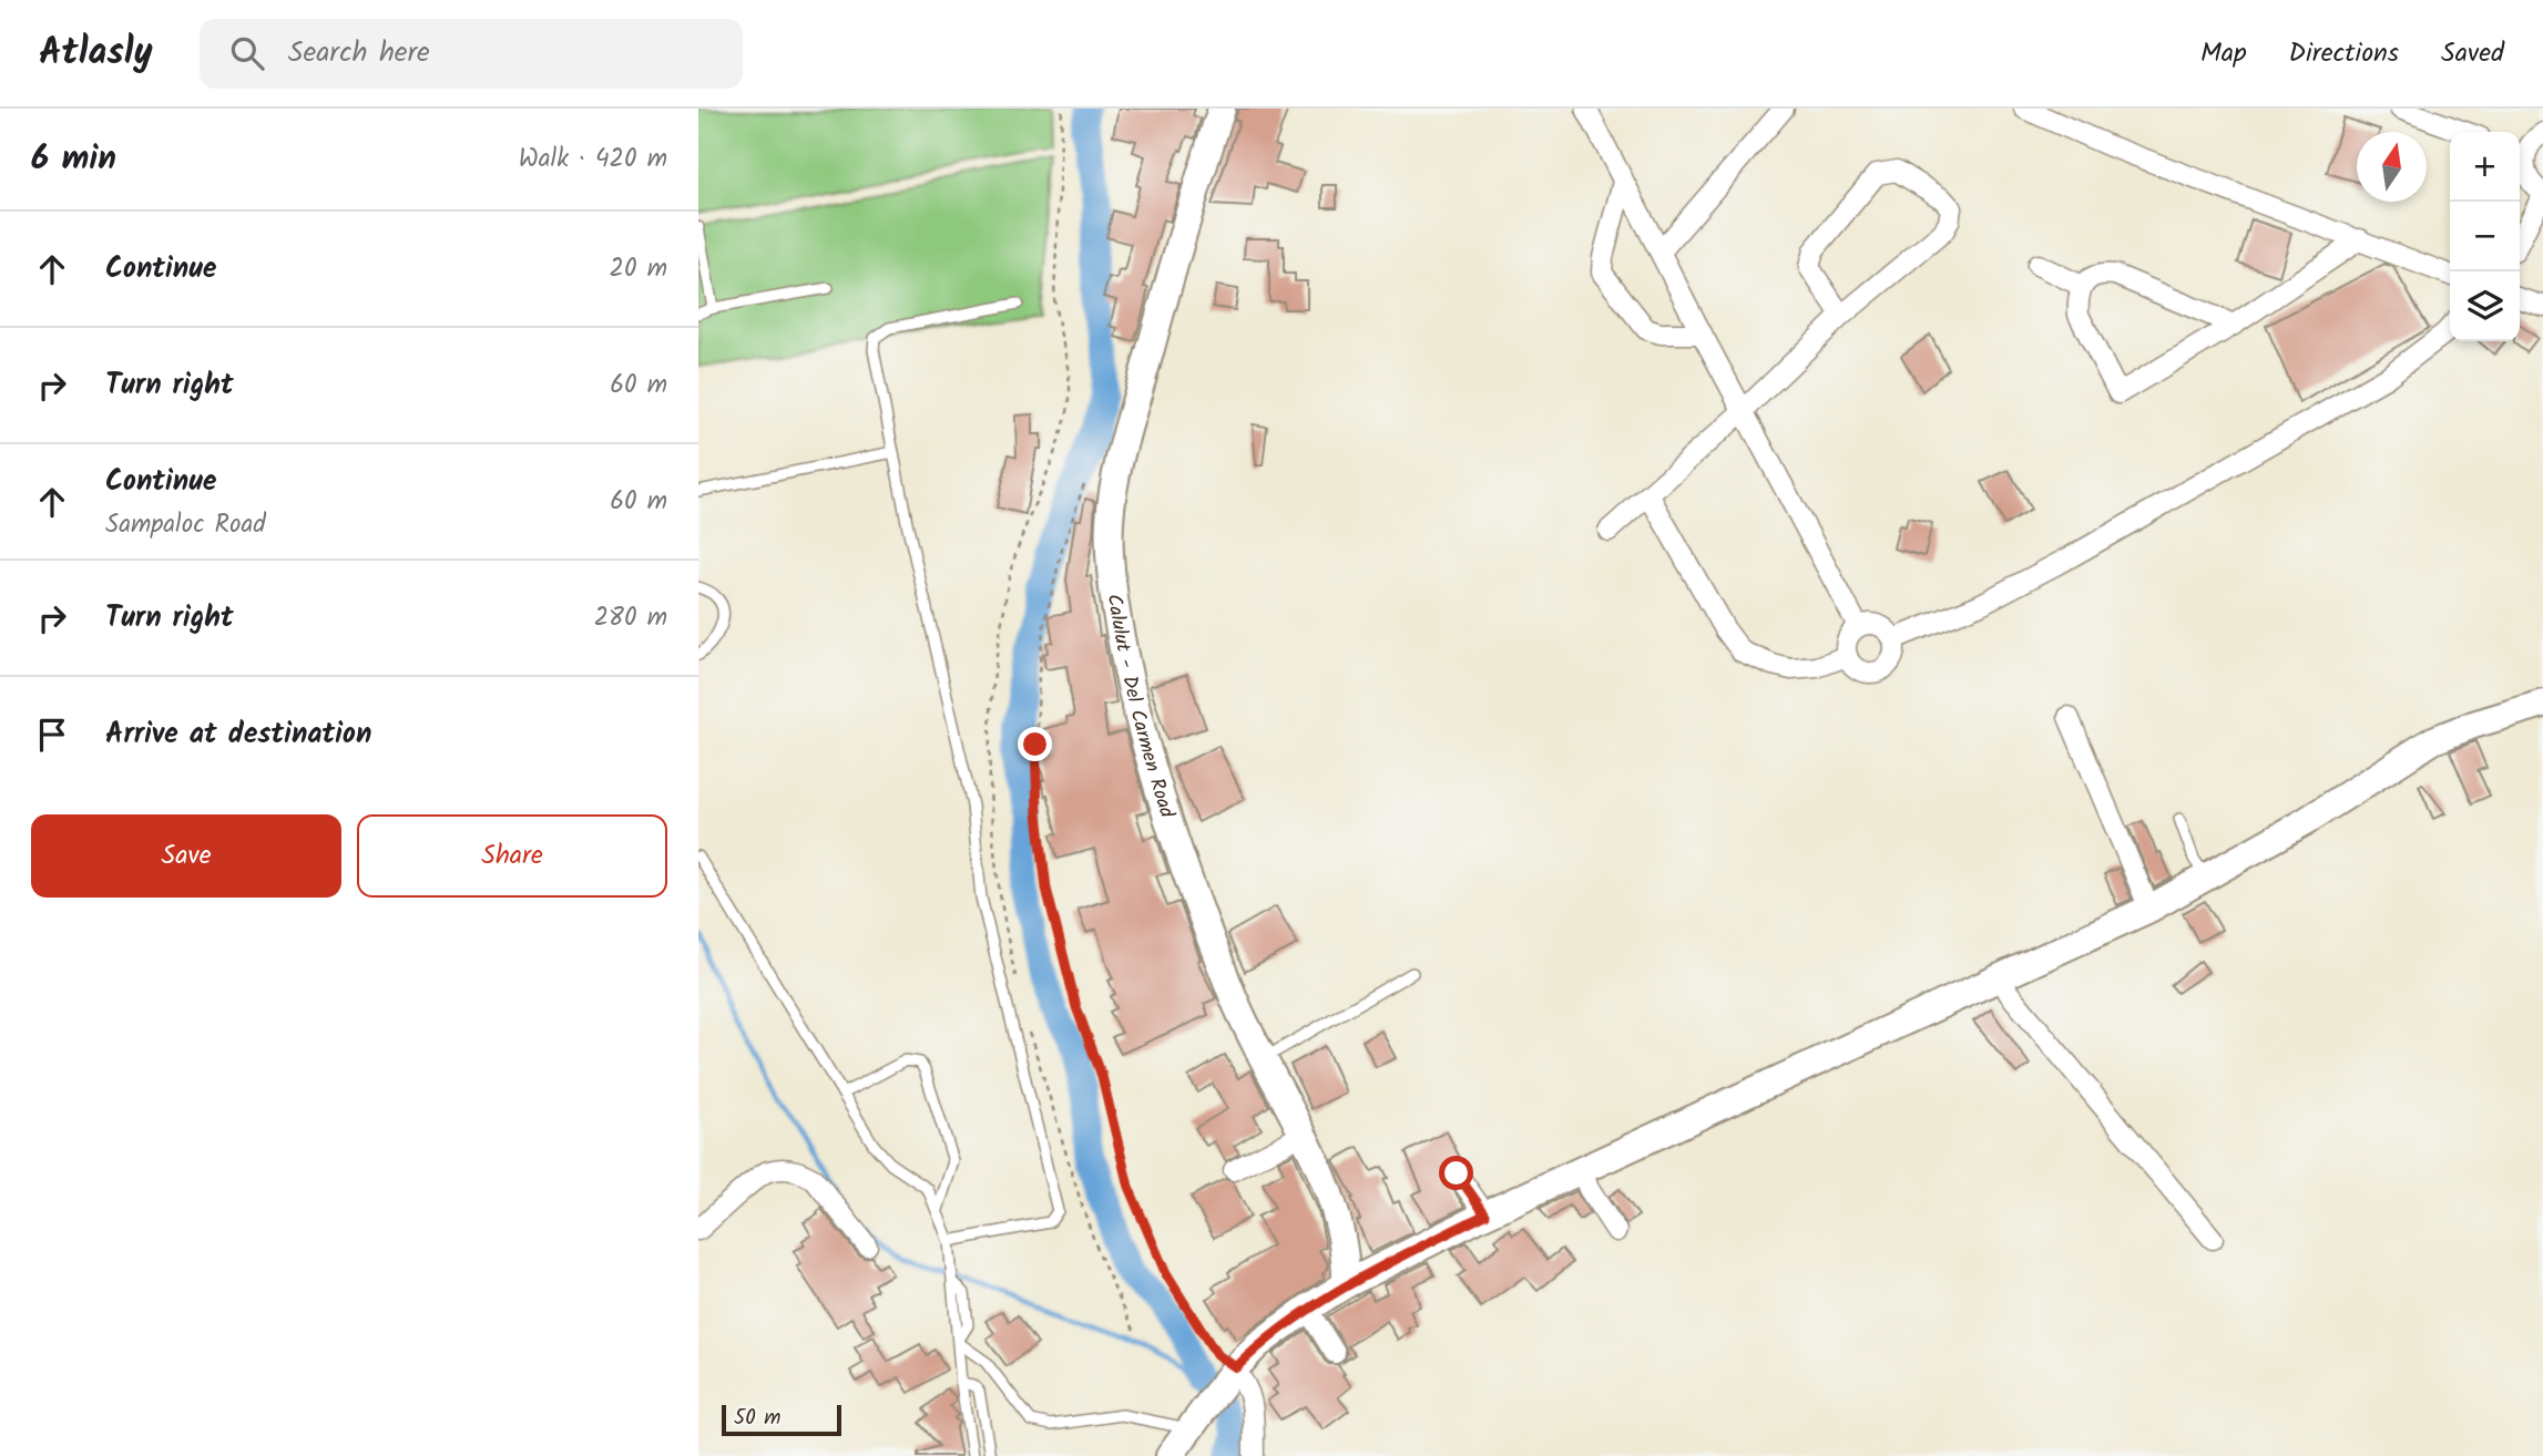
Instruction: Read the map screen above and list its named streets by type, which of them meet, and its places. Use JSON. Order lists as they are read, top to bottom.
{
  "streets": {
    "main road": ["Calulut - Del Carmen Road"]
  },
  "scale_bar": "50 m",
  "north": "top",
  "page": {
    "header": "Atlasly",
    "search": "Search here",
    "nav": ["Map", "Directions", "Saved"],
    "heading": ["6 min", "Walk · 420 m"],
    "map_buttons": ["+", "−"],
    "list": [
      ["Continue", "20 m"],
      ["Turn right", "60 m"],
      ["Continue", "Sampaloc Road", "60 m"],
      ["Turn right", "280 m"],
      "Arrive at destination"
    ],
    "buttons": ["Save", "Share"],
    "scale": "50 m"
  }
}
